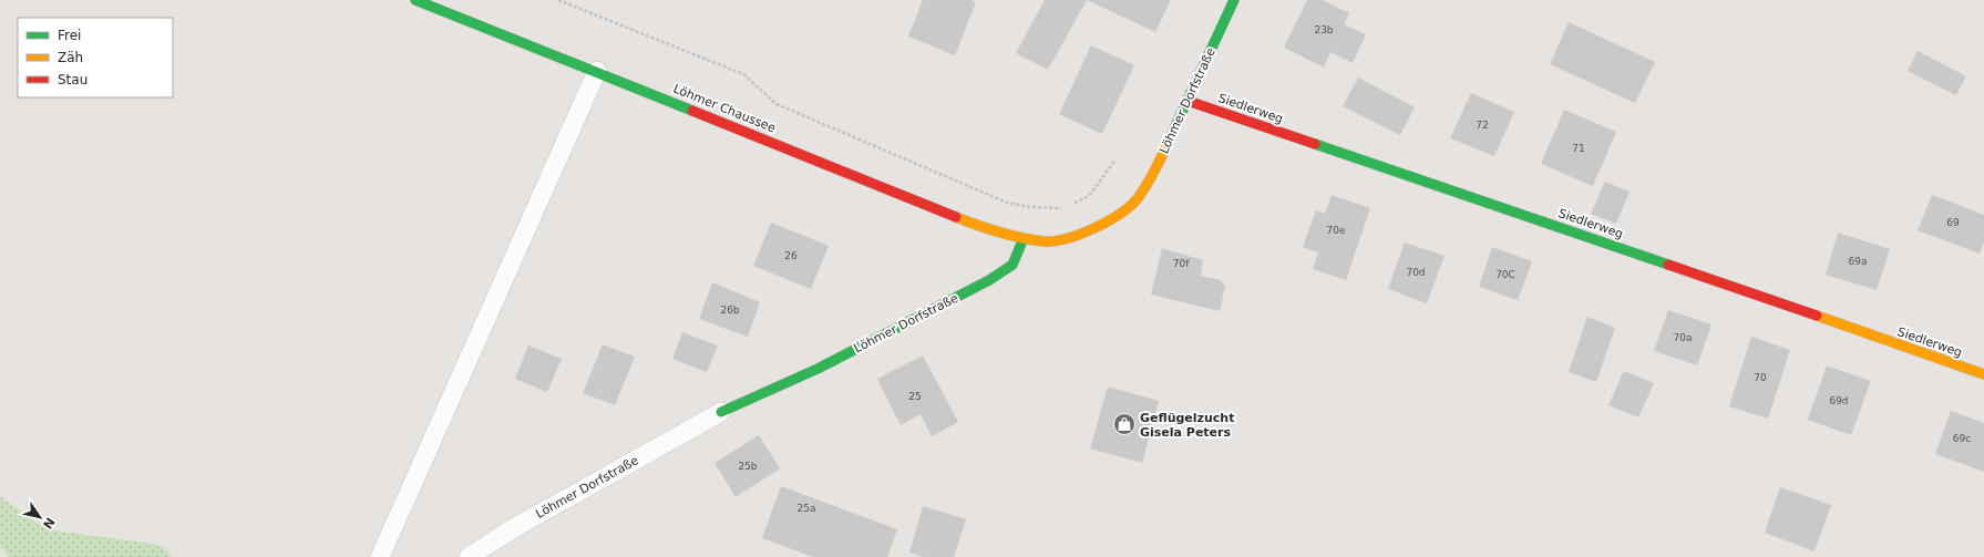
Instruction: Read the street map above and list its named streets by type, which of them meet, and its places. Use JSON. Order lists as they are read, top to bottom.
{
  "streets": {
    "street": ["Löhmer Dorfstraße", "Löhmer Chaussee", "Siedlerweg"]
  },
  "crossings": [
    ["Löhmer Dorfstraße", "Löhmer Chaussee"],
    ["Löhmer Dorfstraße", "Siedlerweg"]
  ],
  "places": {
    "shop": ["Geflügelzucht Gisela Peters"]
  },
  "house_numbers": [
    "23b",
    "72",
    "71",
    "69",
    "70e",
    "26",
    "69a",
    "70f",
    "70d",
    "70C",
    "26b",
    "70a",
    "70",
    "25",
    "69d",
    "69c",
    "25b",
    "25a"
  ],
  "legend": ["Frei", "Zäh", "Stau"],
  "north": "bottom right"
}
